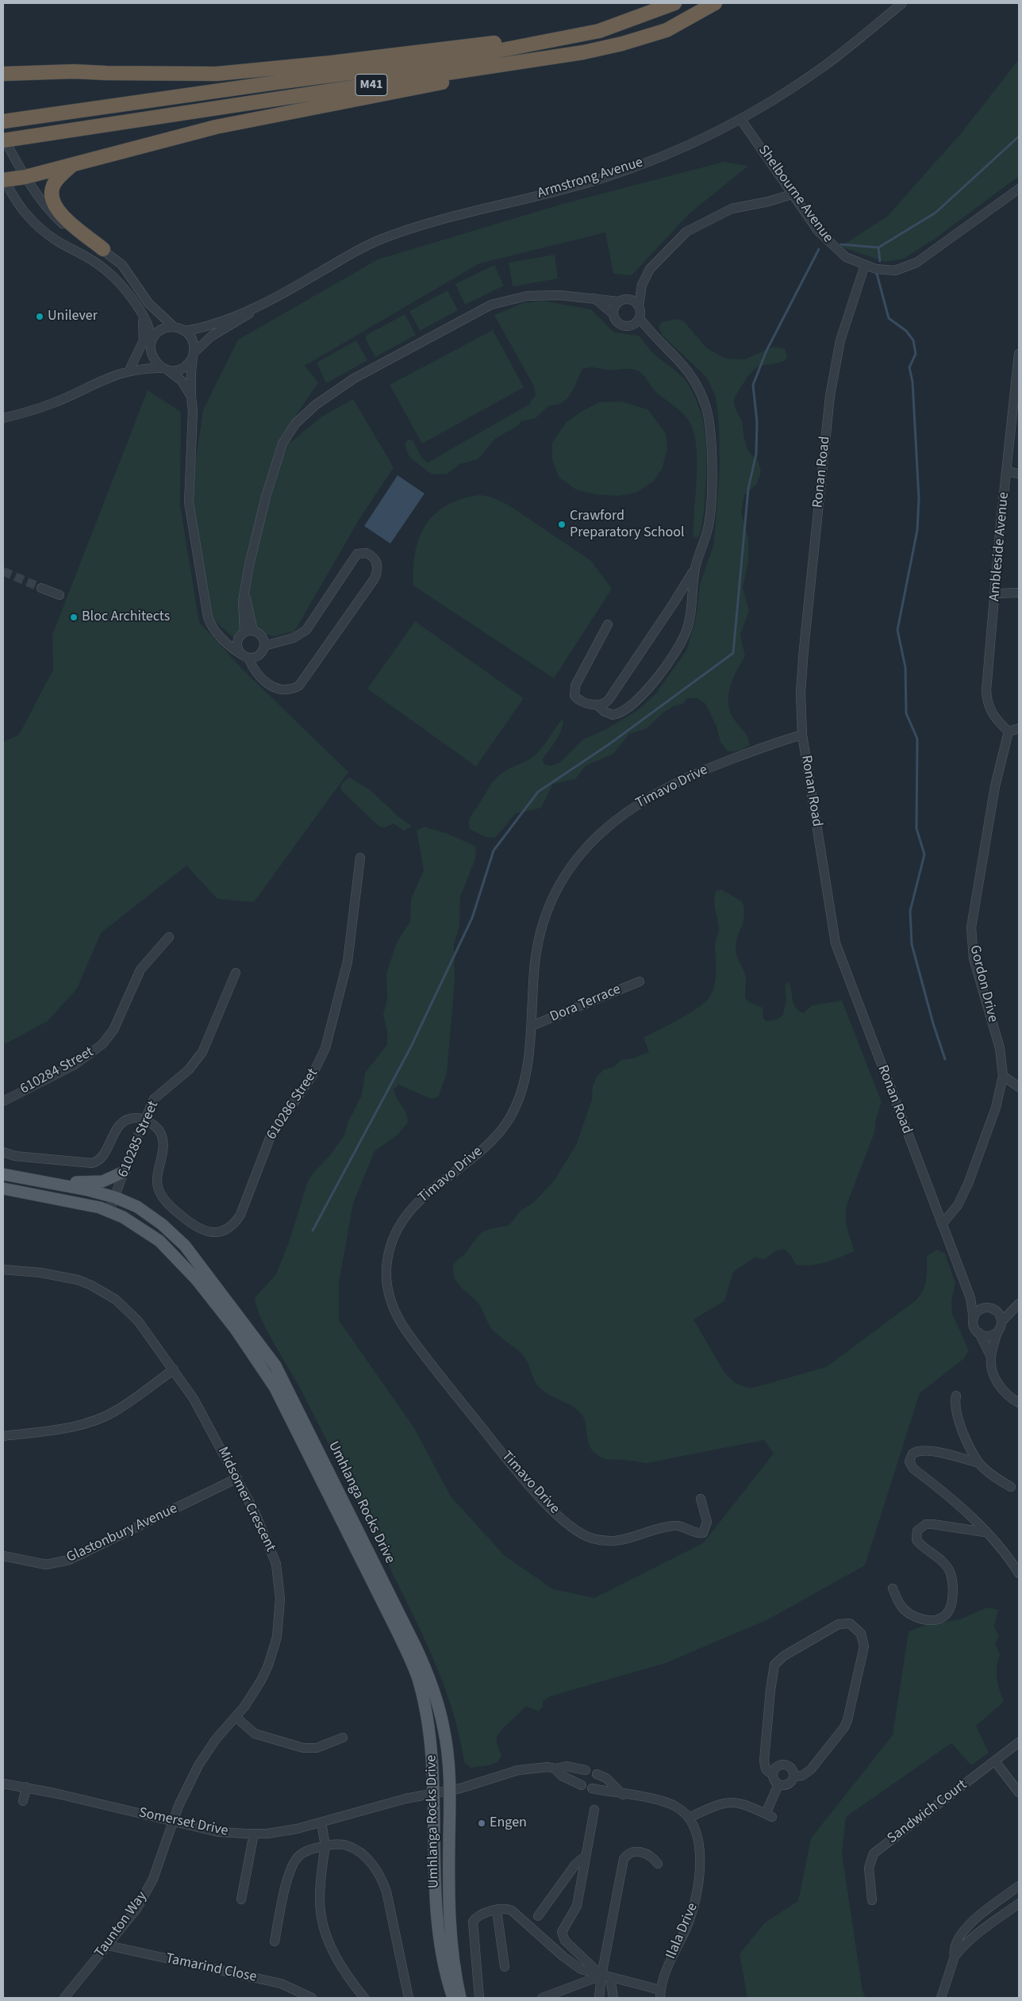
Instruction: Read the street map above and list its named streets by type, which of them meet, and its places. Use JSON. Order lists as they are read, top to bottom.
{
  "streets": {
    "highway": ["M41"],
    "main road": ["Umhlanga Rocks Drive"],
    "street": [
      "Armstrong Avenue",
      "Shelbourne Avenue",
      "Ronan Road",
      "Ambleside Avenue",
      "Timavo Drive",
      "Gordon Drive",
      "Dora Terrace",
      "610284 Street",
      "610286 Street",
      "610285 Street",
      "Midsomer Crescent",
      "Glastonbury Avenue",
      "Sandwich Court",
      "Somerset Drive",
      "Taunton Way",
      "Ilala Drive",
      "Tamarind Close"
    ]
  },
  "crossings": [
    ["Armstrong Avenue", "Shelbourne Avenue"],
    ["Shelbourne Avenue", "Ronan Road"],
    ["Ronan Road", "Timavo Drive"],
    ["Ronan Road", "Gordon Drive"],
    ["Ambleside Avenue", "Gordon Drive"],
    ["Timavo Drive", "Dora Terrace"],
    ["610286 Street", "610285 Street"],
    ["610285 Street", "Umhlanga Rocks Drive"],
    ["Midsomer Crescent", "Glastonbury Avenue"],
    ["Midsomer Crescent", "Somerset Drive"],
    ["Midsomer Crescent", "Taunton Way"],
    ["Umhlanga Rocks Drive", "Somerset Drive"],
    ["Somerset Drive", "Taunton Way"],
    ["Taunton Way", "Tamarind Close"]
  ],
  "places": [
    "Unilever",
    "Crawford Preparatory School",
    "Bloc Architects",
    "Engen"
  ]
}
